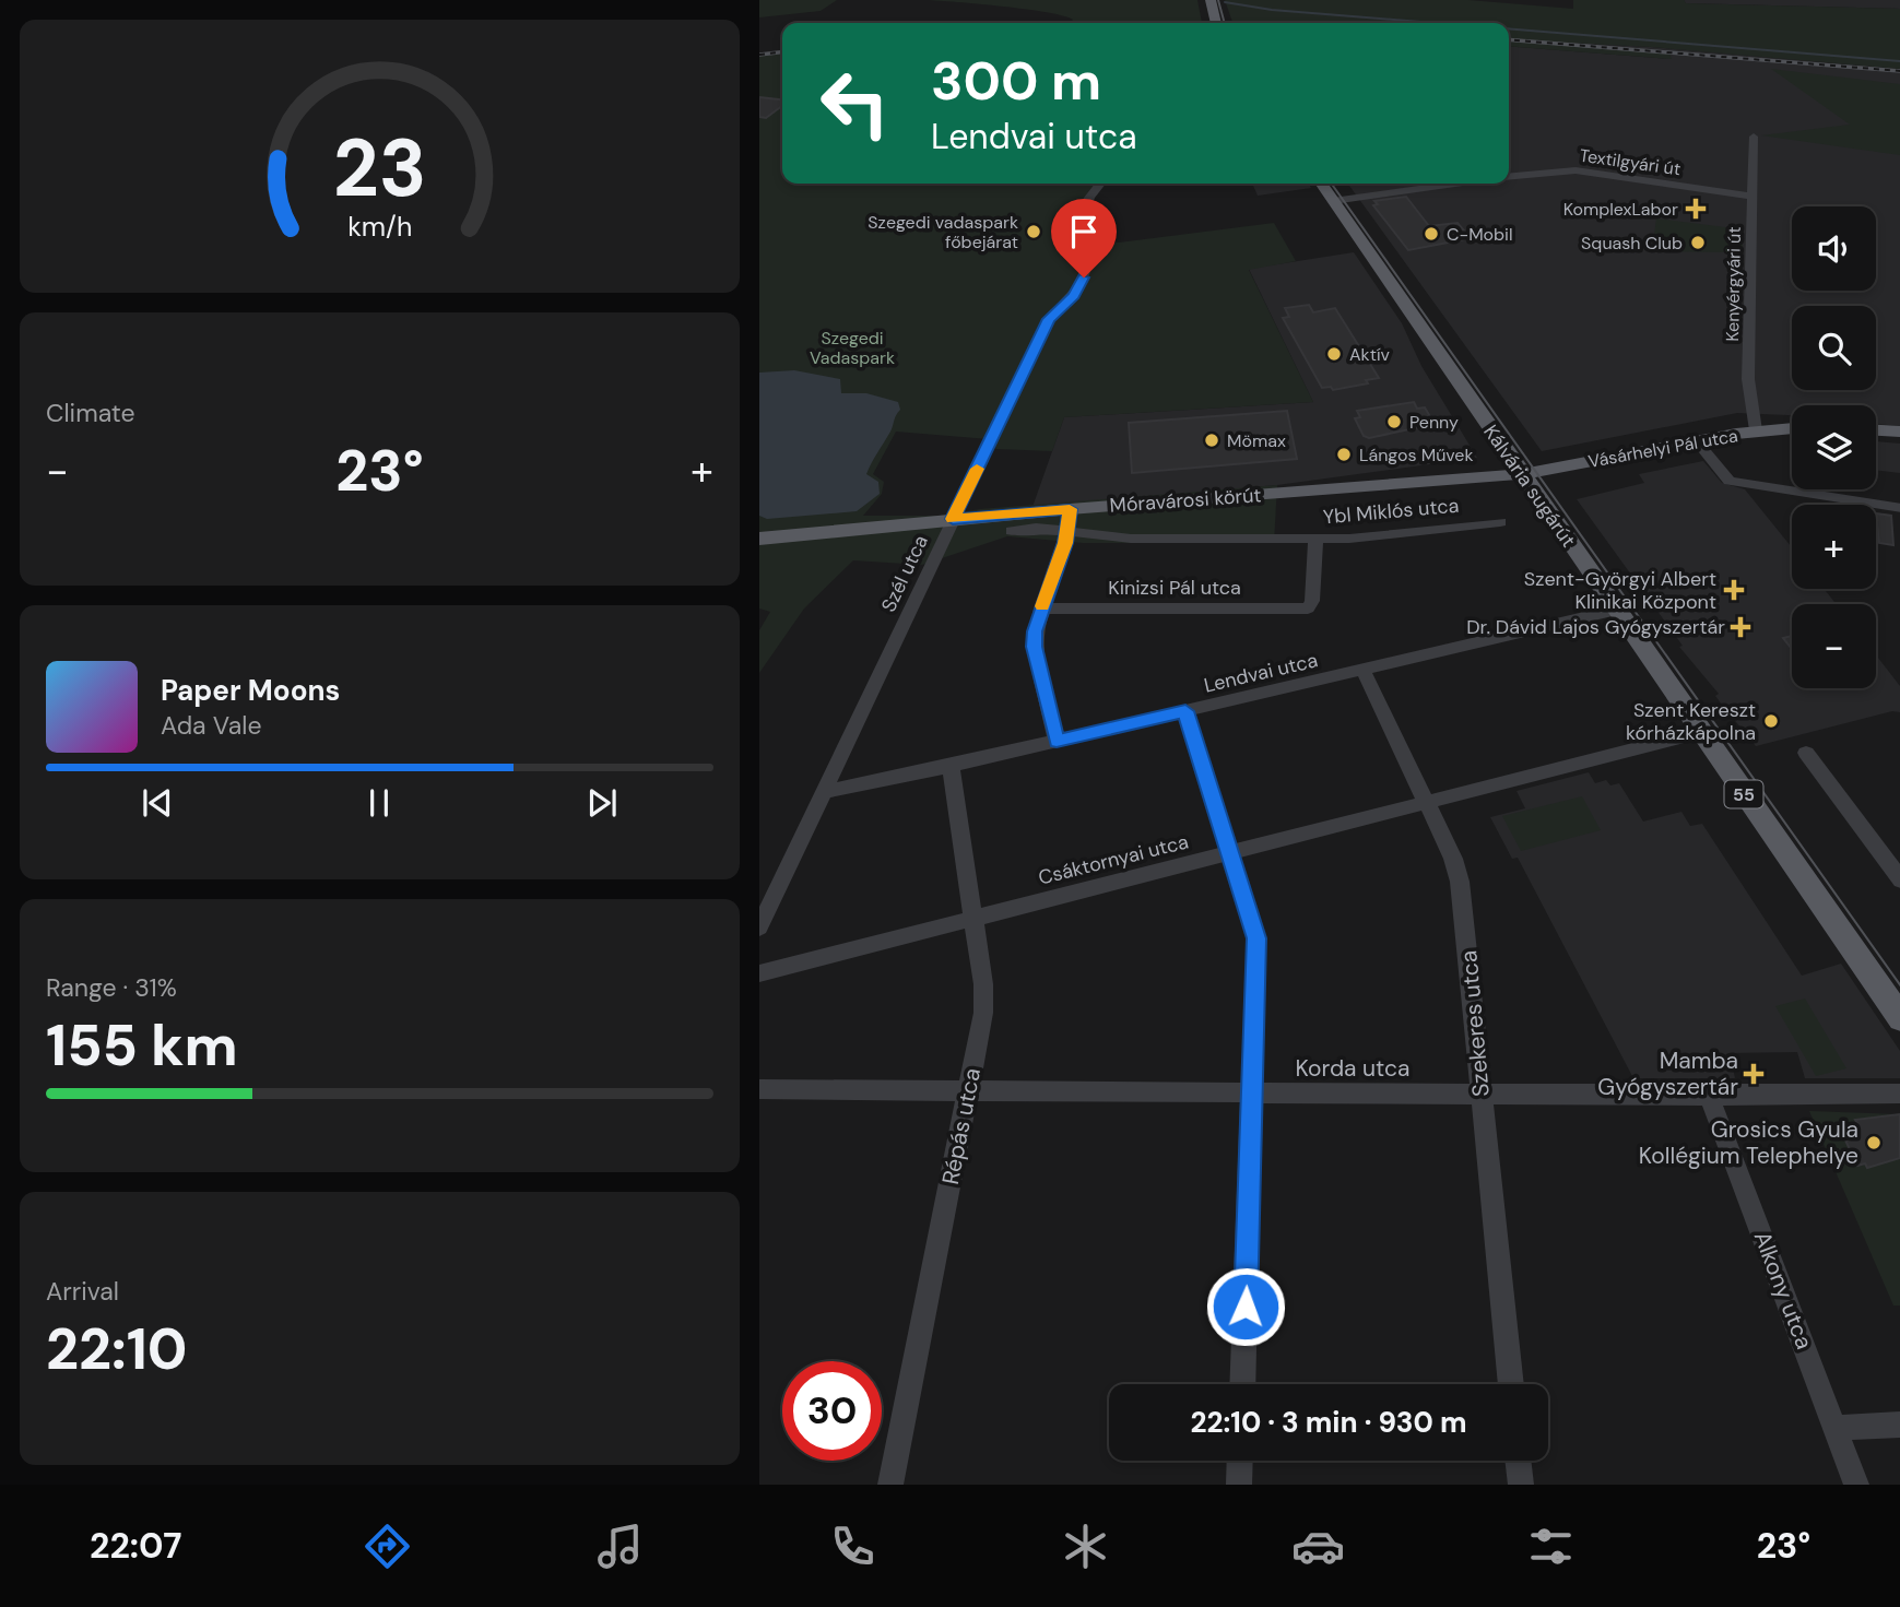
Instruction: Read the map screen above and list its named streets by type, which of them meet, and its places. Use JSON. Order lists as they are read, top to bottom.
{
  "streets": {
    "main road": [
      "Vásárhelyi Pál utca",
      "Kálvária sugárút",
      "Móravárosi körút",
      "55"
    ],
    "street": [
      "Textilgyári út",
      "Kenyérgyári út",
      "Ybl Miklós utca",
      "Szél utca",
      "Kinizsi Pál utca",
      "Lendvai utca",
      "Csáktornyai utca",
      "Szekeres utca",
      "Korda utca",
      "Répás utca",
      "Alkony utca"
    ]
  },
  "crossings": [
    ["Textilgyári út", "Kenyérgyári út"],
    ["Kenyérgyári út", "Vásárhelyi Pál utca"],
    ["Vásárhelyi Pál utca", "Kálvária sugárút"],
    ["Vásárhelyi Pál utca", "Móravárosi körút"],
    ["Kálvária sugárút", "Móravárosi körút"],
    ["Kálvária sugárút", "Lendvai utca"],
    ["Kálvária sugárút", "Csáktornyai utca"],
    ["Móravárosi körút", "Szél utca"],
    ["Ybl Miklós utca", "Kinizsi Pál utca"],
    ["Szél utca", "Lendvai utca"],
    ["Lendvai utca", "Szekeres utca"],
    ["Lendvai utca", "Répás utca"],
    ["Csáktornyai utca", "Szekeres utca"],
    ["Csáktornyai utca", "Répás utca"],
    ["Szekeres utca", "Korda utca"],
    ["Korda utca", "Répás utca"],
    ["Korda utca", "Alkony utca"]
  ],
  "parks": ["Szegedi Vadaspark"],
  "places": {
    "health": [
      "KomplexLabor",
      "Szent-Györgyi Albert Klinikai Központ",
      "Dr. Dávid Lajos Gyógyszertár",
      "Mamba Gyógyszertár"
    ],
    "other": [
      "Szegedi vadaspark főbejárat",
      "C-Mobil",
      "Squash Club",
      "Aktív",
      "Penny",
      "Mömax",
      "Lángos Művek",
      "Szent Kereszt kórházkápolna",
      "Grosics Gyula Kollégium Telephelye"
    ]
  },
  "page": {
    "turn": ["300 m", "Lendvai utca"],
    "map_buttons": ["+", "−"],
    "tile": [
      "Climate",
      ["Range · 31%", "155 km"],
      ["Arrival", "22:10"]
    ],
    "heat": ["−", "23°", "+"],
    "song": ["Paper Moons", "Ada Vale"],
    "limit": "30",
    "trip": "22:10 · 3 min · 930 m",
    "tabs": ["22:07", "23°"],
    "gauge": ["23", "km/h"]
  }
}
